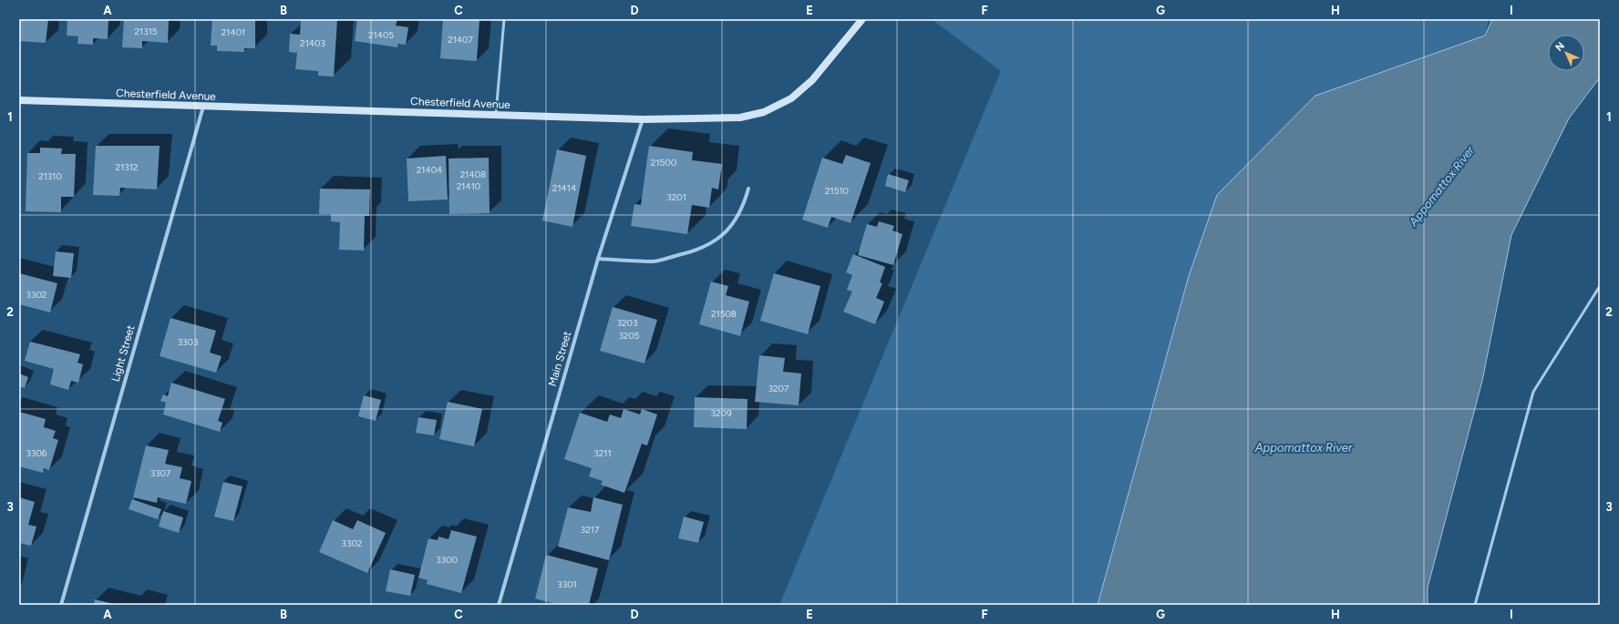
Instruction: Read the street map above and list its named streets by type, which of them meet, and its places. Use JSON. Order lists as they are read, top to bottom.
{
  "streets": {
    "main road": ["Chesterfield Avenue"],
    "street": ["Light Street", "Main Street"]
  },
  "crossings": [
    ["Chesterfield Avenue", "Light Street"],
    ["Chesterfield Avenue", "Main Street"]
  ],
  "water": ["Appomattox River"],
  "house_numbers": [
    "21315",
    "21401",
    "21405",
    "21407",
    "21403",
    "21500",
    "21312",
    "21404",
    "21408",
    "21310",
    "21410",
    "21414",
    "21510",
    "3201",
    "3302",
    "21508",
    "3203",
    "3205",
    "3303",
    "3207",
    "3209",
    "3306",
    "3211",
    "3307",
    "3217",
    "3302",
    "3300",
    "3301"
  ],
  "north": "top left",
  "grid": {
    "columns": [
      "A",
      "B",
      "C",
      "D",
      "E",
      "F",
      "G",
      "H",
      "I"
    ],
    "rows": ["1", "2", "3"]
  }
}
